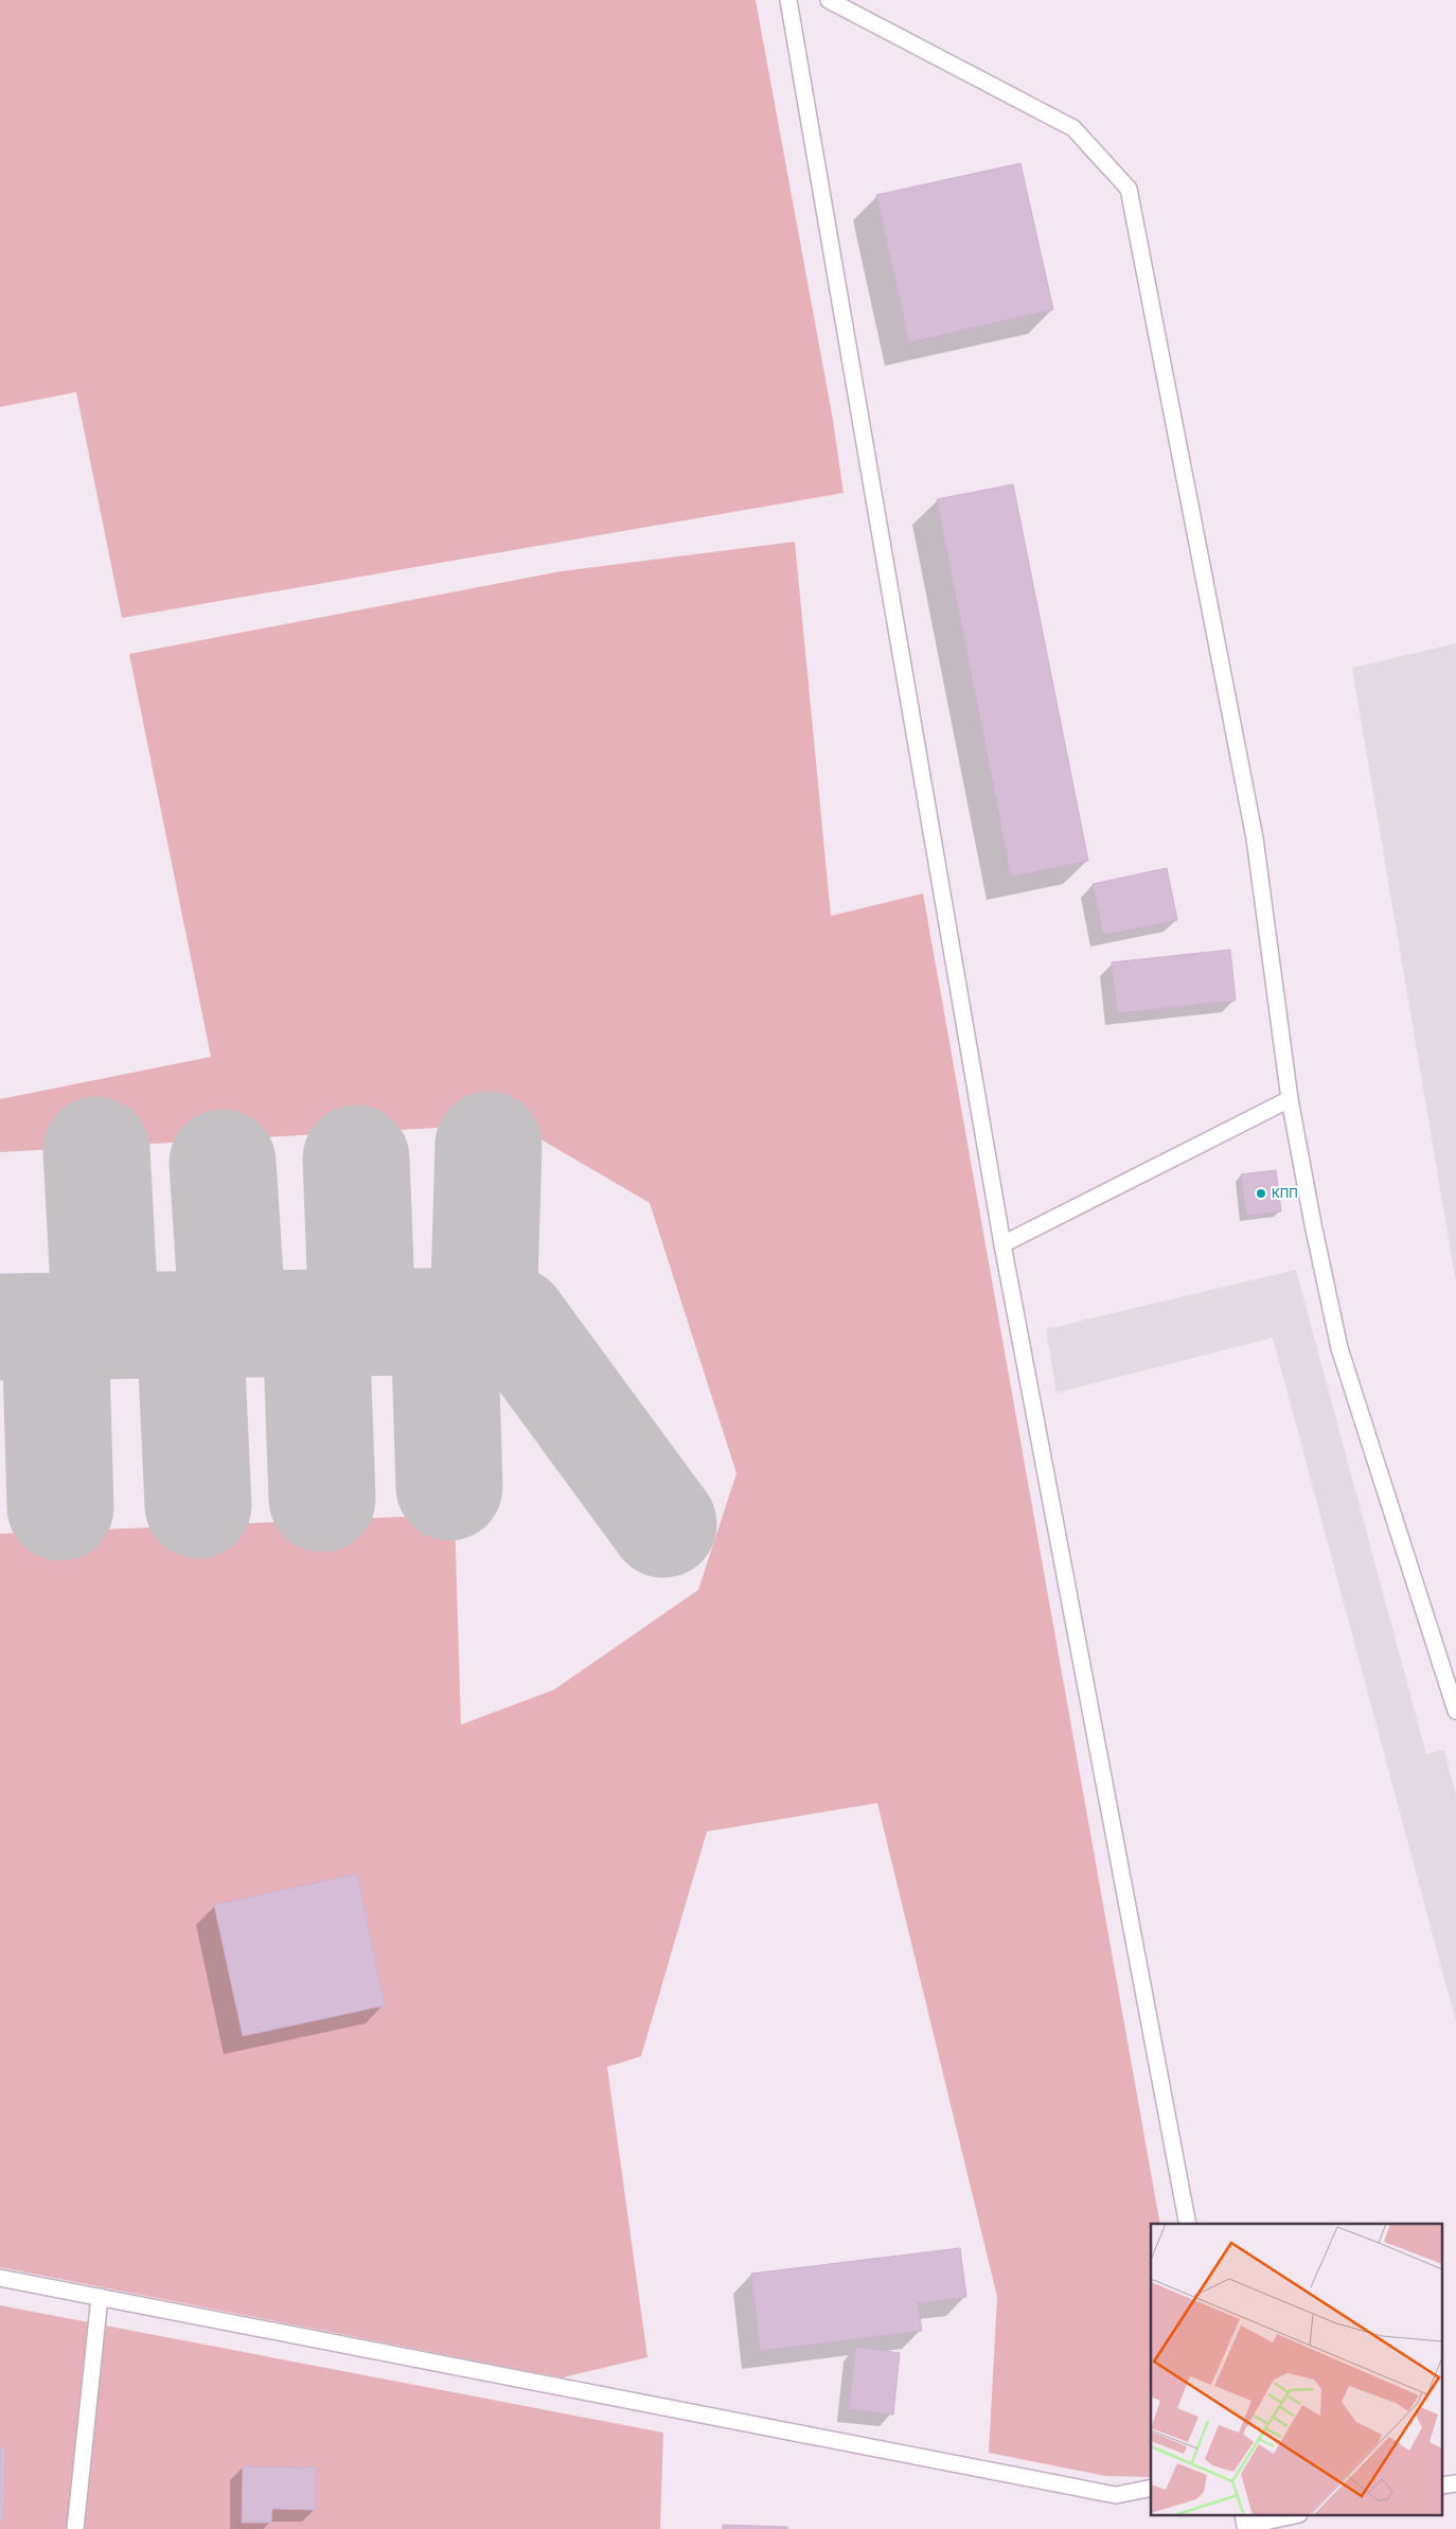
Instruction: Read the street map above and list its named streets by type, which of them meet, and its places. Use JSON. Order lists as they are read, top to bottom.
{
  "places": ["КПП"]
}
